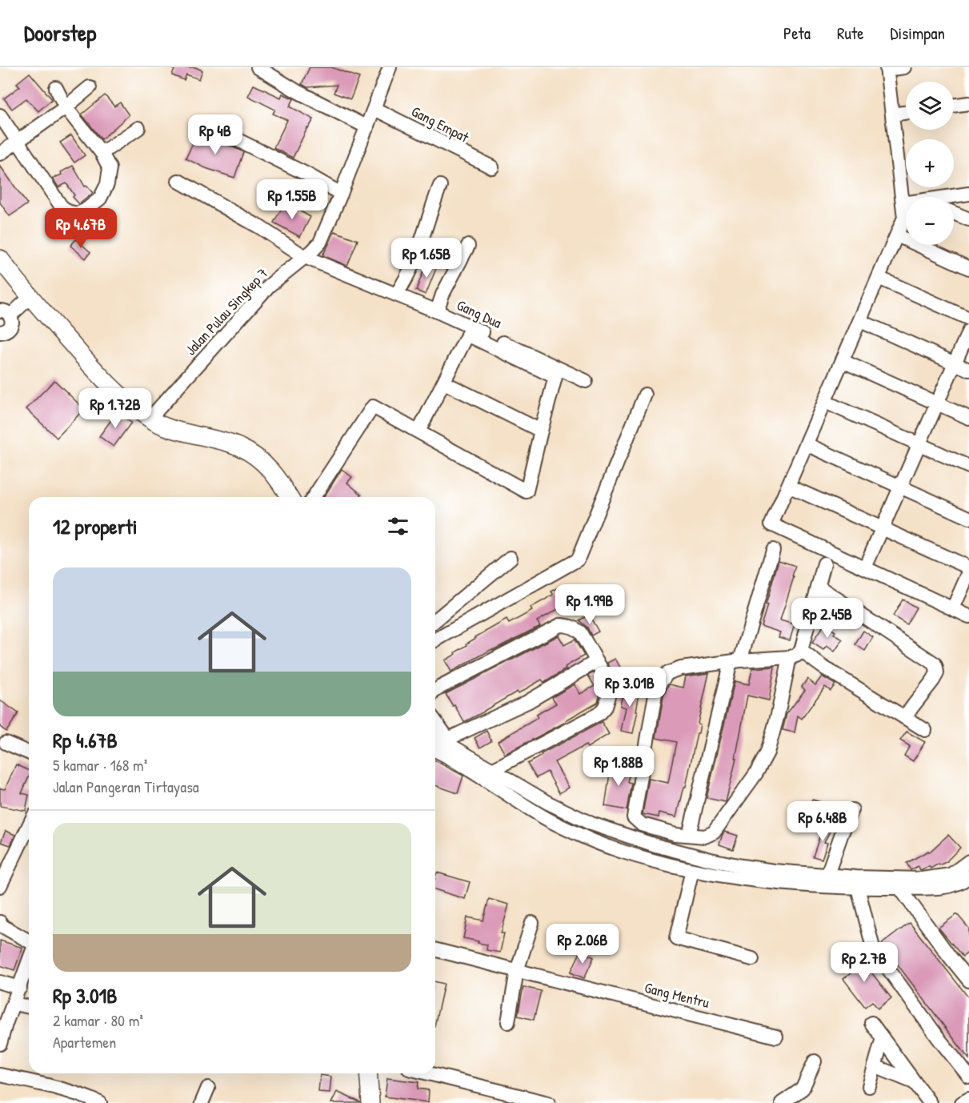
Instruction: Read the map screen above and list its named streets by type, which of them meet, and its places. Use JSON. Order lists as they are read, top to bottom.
{
  "streets": {
    "street": [
      "Gang Empat",
      "Jalan Pulau Singkep 7",
      "Gang Dua",
      "Gang Mentru"
    ]
  },
  "crossings": [
    ["Gang Empat", "Jalan Pulau Singkep 7"],
    ["Jalan Pulau Singkep 7", "Gang Dua"]
  ],
  "page": {
    "header": "Doorstep",
    "nav": ["Peta", "Rute", "Disimpan"],
    "map_buttons": ["+", "−"],
    "price": [
      "Rp 4B",
      "Rp 1.55B",
      "Rp 4.67B",
      "Rp 1.65B",
      "Rp 1.72B",
      "Rp 1.99B",
      "Rp 2.45B",
      "Rp 3.01B",
      "Rp 1.88B",
      "Rp 6.48B",
      "Rp 2.06B",
      "Rp 2.7B"
    ],
    "heading": "12 properti",
    "list": [
      {
        "name": "Rp 4.67B",
        "note": "5 kamar · 168 m² · Jalan Pangeran Tirtayasa"
      },
      {
        "name": "Rp 3.01B",
        "note": "2 kamar · 80 m² · Apartemen"
      }
    ]
  }
}
